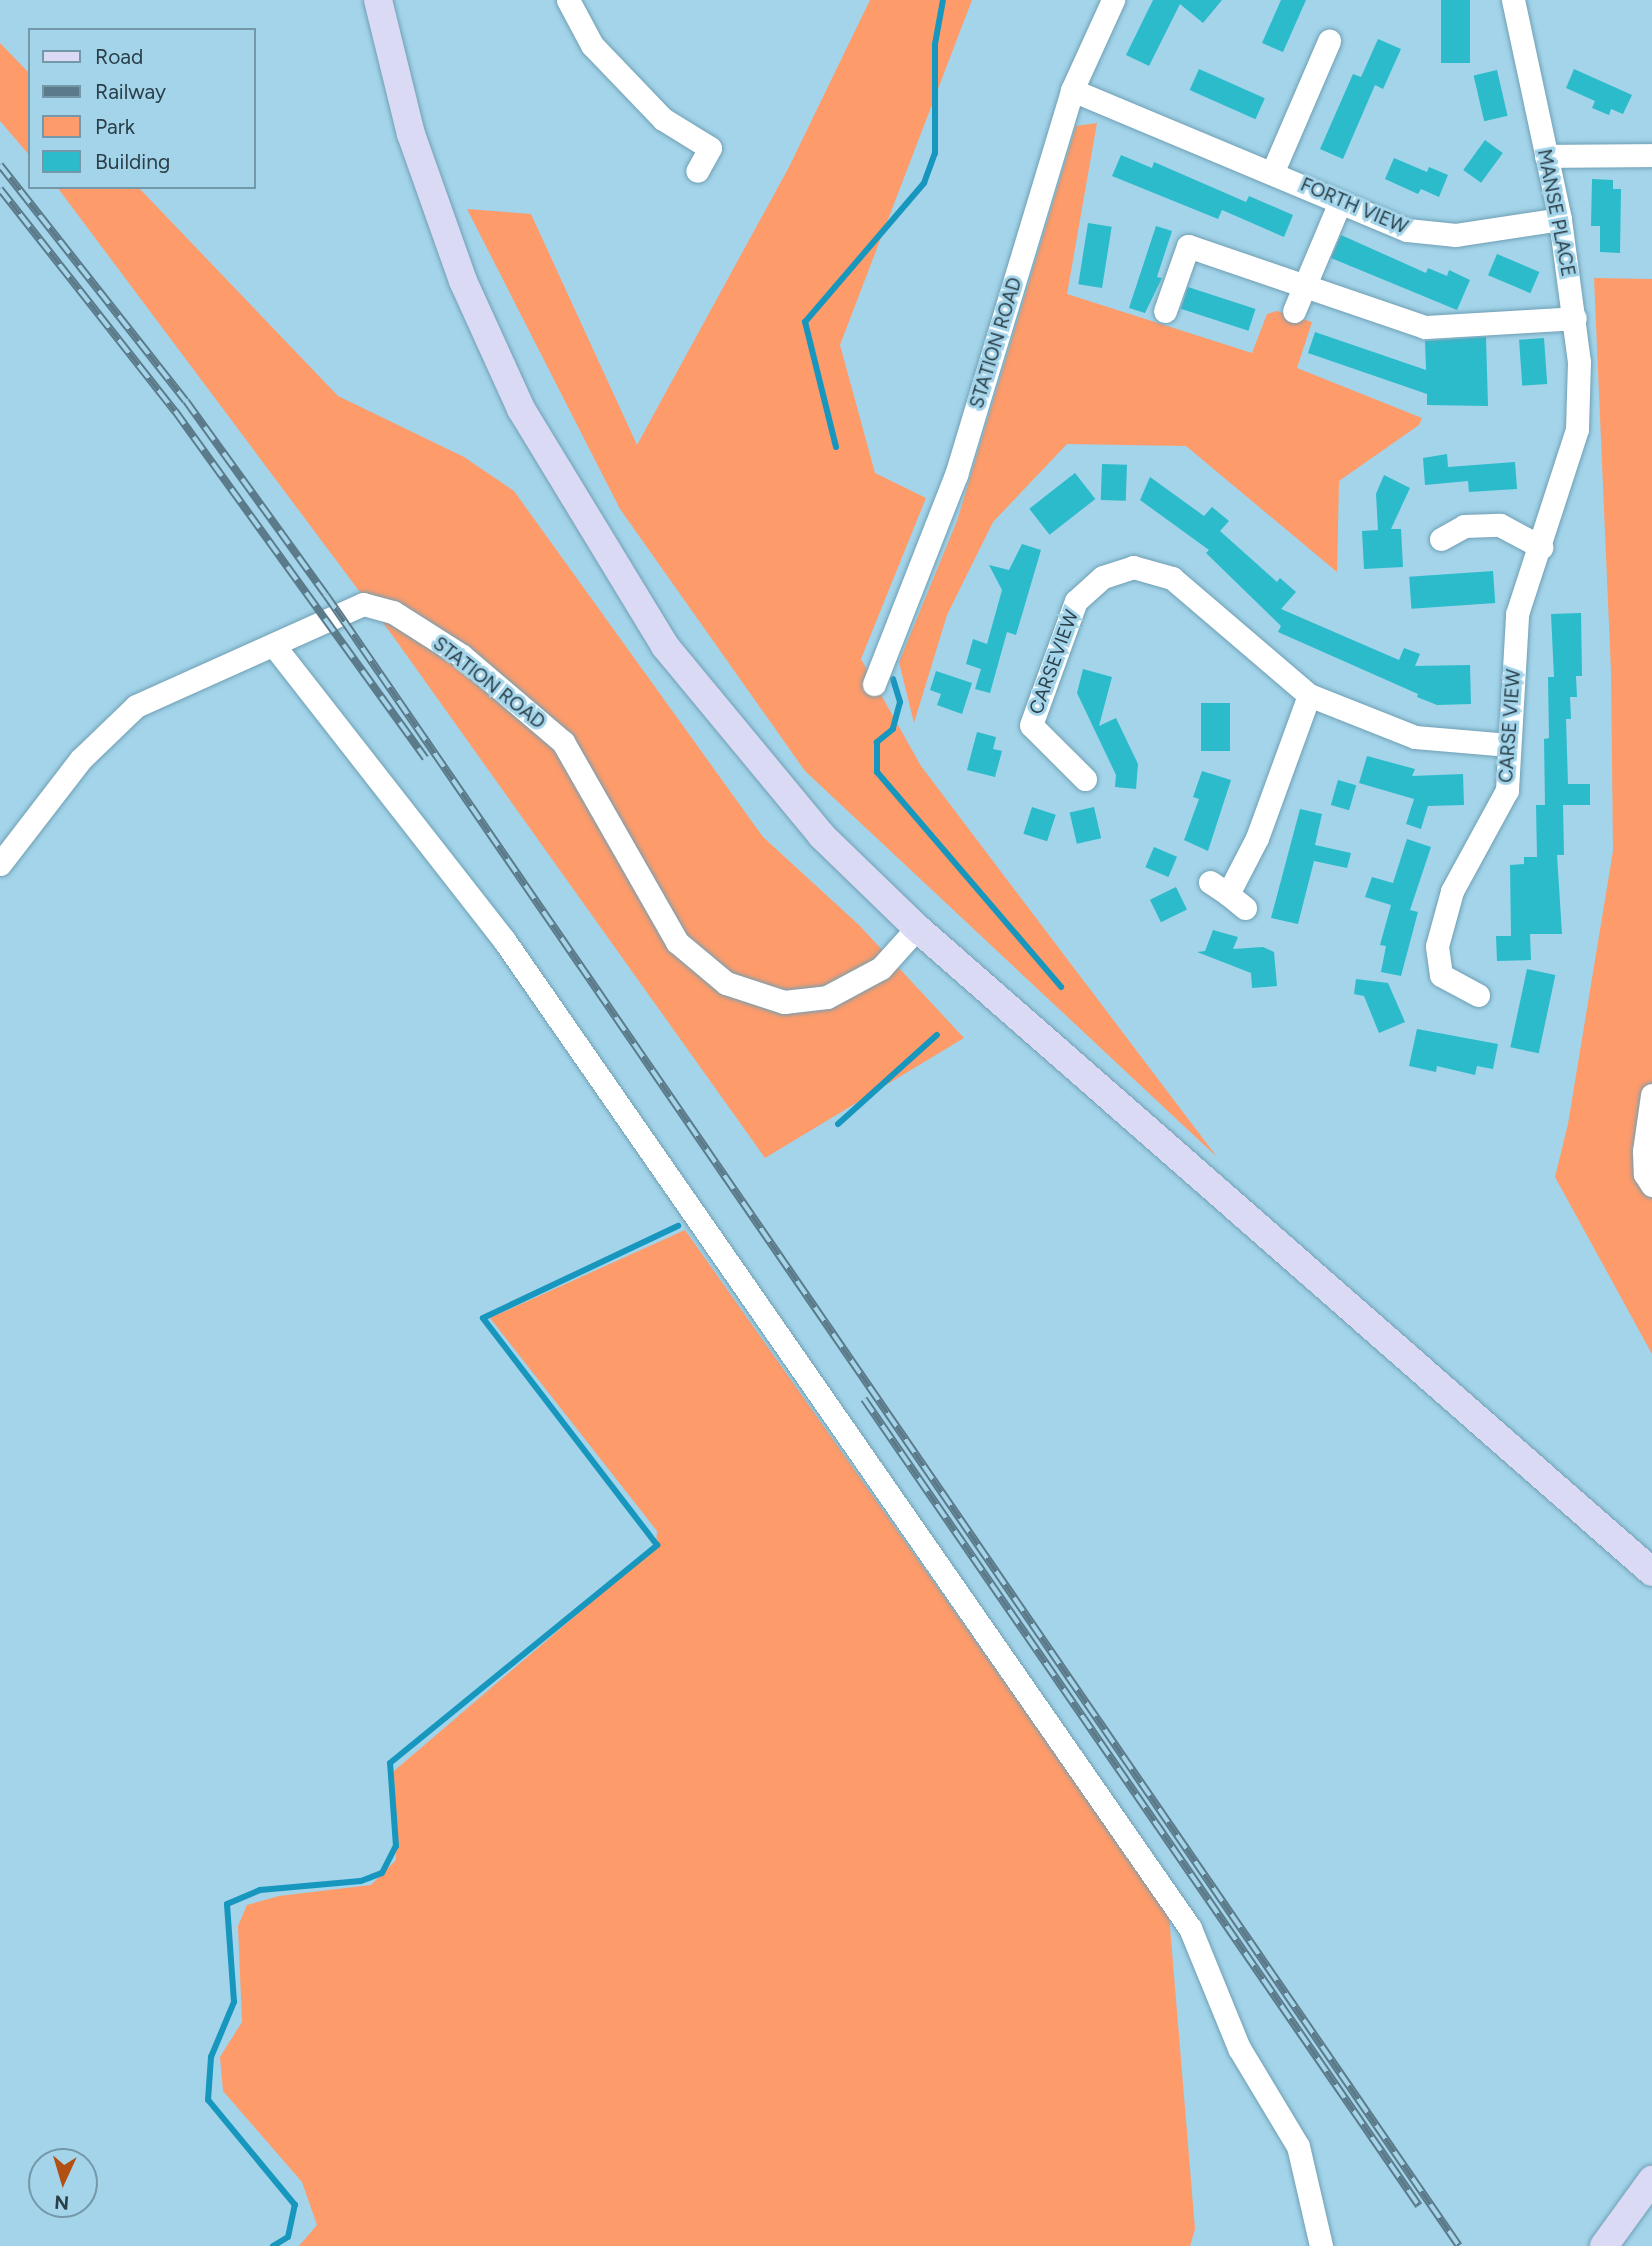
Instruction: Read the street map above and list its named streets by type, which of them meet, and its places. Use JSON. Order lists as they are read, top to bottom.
{
  "streets": {
    "street": [
      "FORTH VIEW",
      "MANSE PLACE",
      "STATION ROAD",
      "CARSEVIEW",
      "CARSE VIEW"
    ]
  },
  "crossings": [
    ["FORTH VIEW", "MANSE PLACE"],
    ["FORTH VIEW", "STATION ROAD"],
    ["MANSE PLACE", "CARSE VIEW"],
    ["CARSEVIEW", "CARSE VIEW"]
  ],
  "legend": [
    "Road",
    "Railway",
    "Park",
    "Building"
  ],
  "north": "bottom"
}
